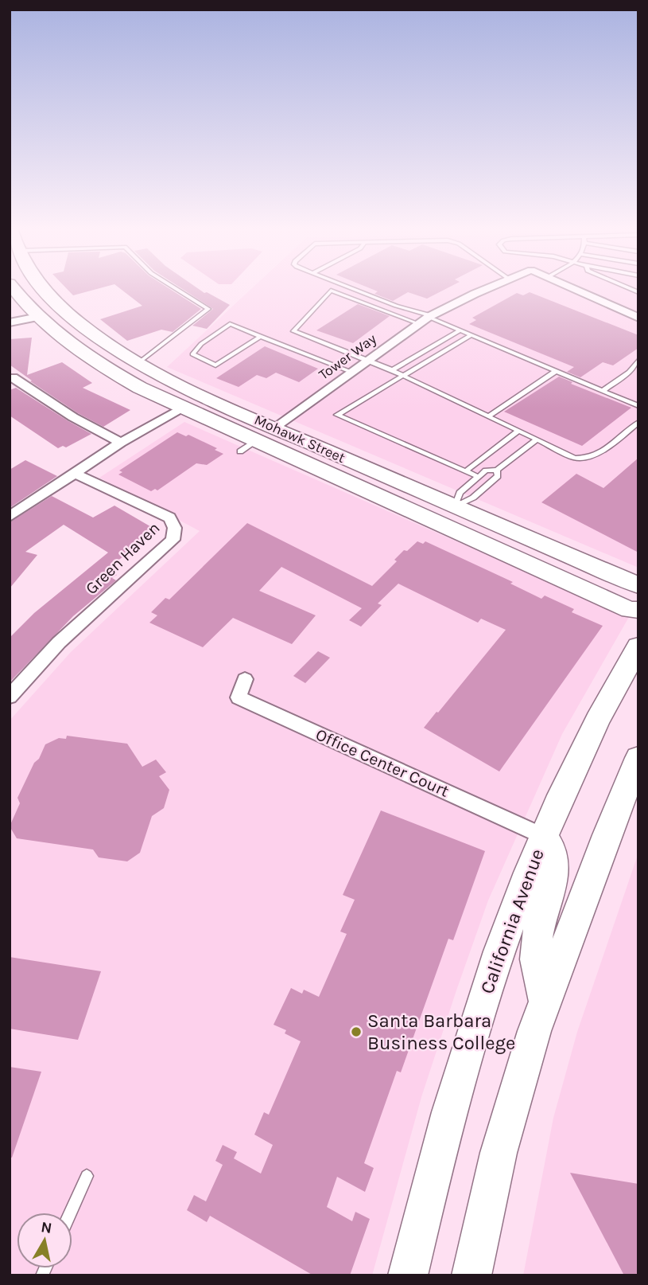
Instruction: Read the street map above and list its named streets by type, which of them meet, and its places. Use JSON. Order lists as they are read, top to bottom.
{
  "streets": {
    "main road": ["Mohawk Street", "California Avenue"],
    "street": ["Tower Way", "Green Haven", "Office Center Court"]
  },
  "crossings": [
    ["Tower Way", "Mohawk Street"],
    ["Office Center Court", "California Avenue"]
  ],
  "places": ["Santa Barbara Business College"],
  "north": "top"
}
